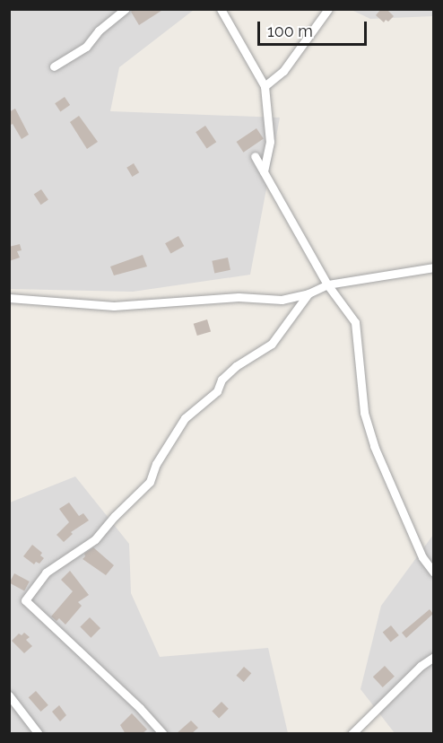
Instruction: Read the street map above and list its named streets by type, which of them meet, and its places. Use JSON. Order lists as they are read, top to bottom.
{
  "scale_bar": "100 m"
}
